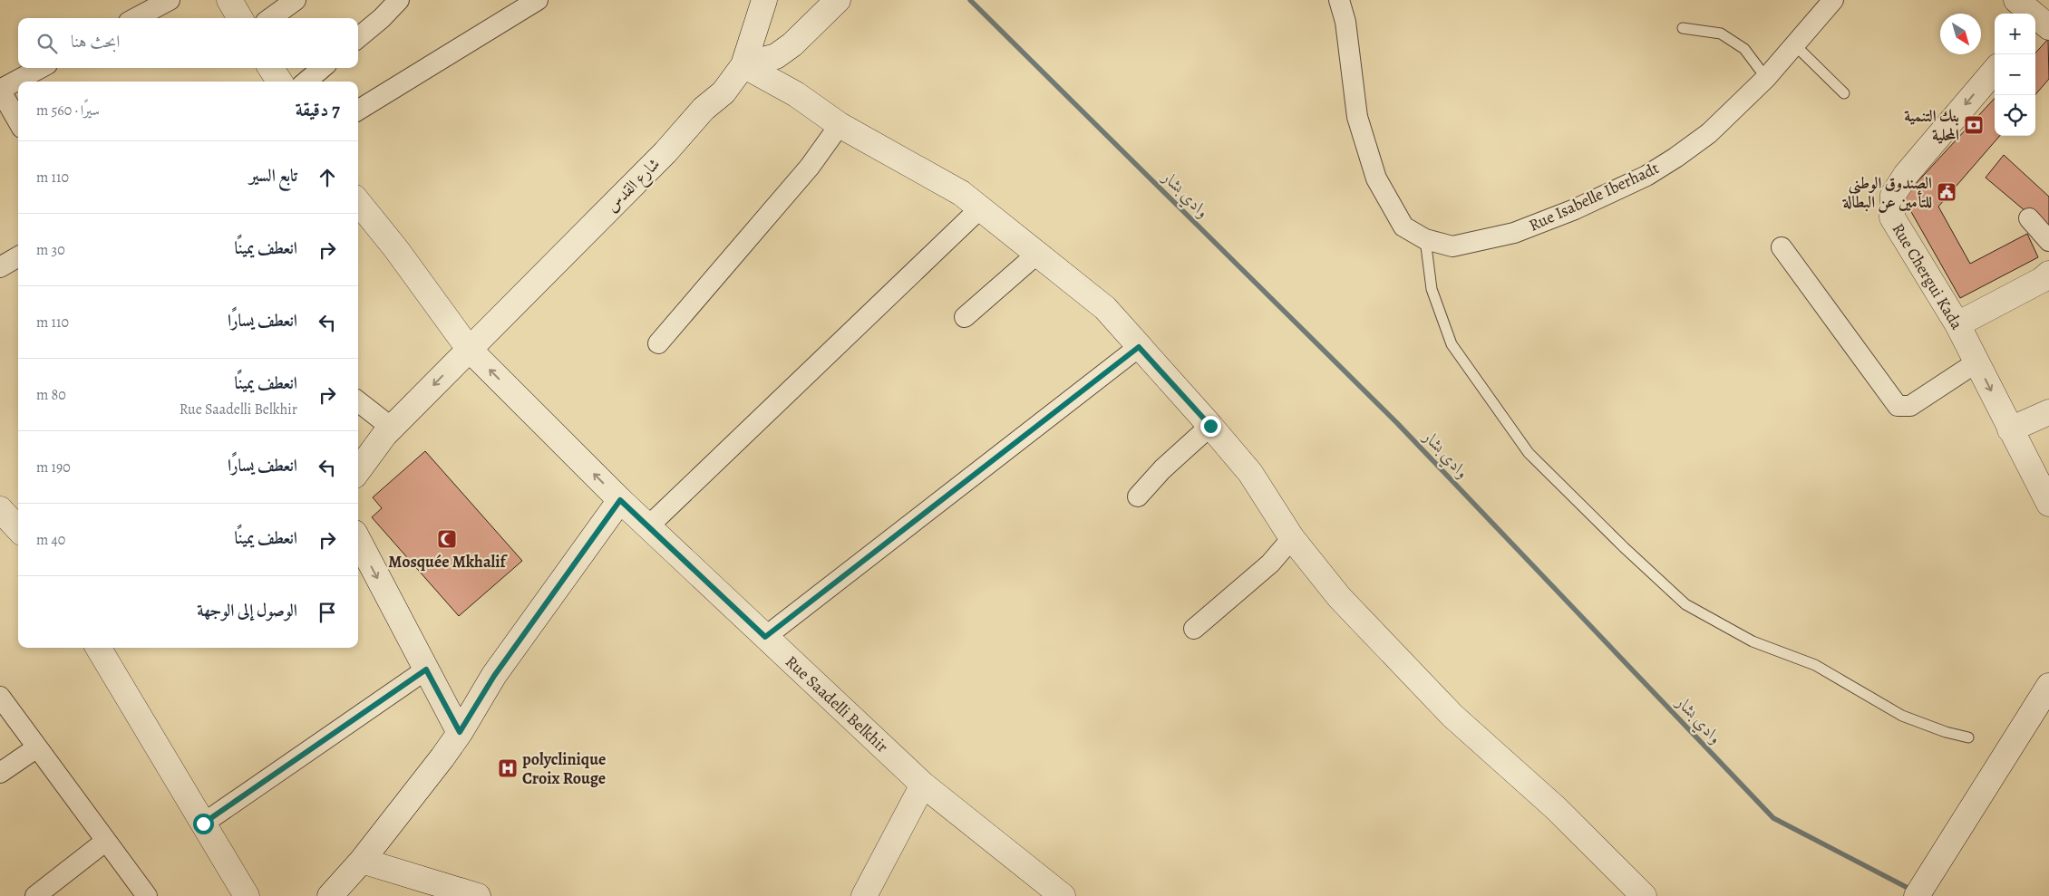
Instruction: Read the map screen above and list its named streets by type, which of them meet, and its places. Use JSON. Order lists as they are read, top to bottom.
{
  "streets": {
    "street": [
      "شارع القدس",
      "Rue Isabelle Iberhadt",
      "Rue Chergui Kada",
      "Rue Saadelli Belkhir"
    ]
  },
  "crossings": [
    ["شارع القدس", "Rue Saadelli Belkhir"]
  ],
  "one_way": ["Rue Chergui Kada"],
  "water": ["وادي بشار"],
  "places": {
    "bank": ["بنك التنمية المحلية"],
    "public building": ["الصندوق الوطني للتأمين عن البطالة"],
    "mosque": ["Mosquée Mkhalif"],
    "hospital": ["polyclinique Croix Rouge"]
  },
  "north": "bottom right",
  "page": {
    "map_buttons": ["+", "−"],
    "search": "ابحث هنا",
    "heading": ["7 دقيقة", "سيرًا · 560 m"],
    "list": [
      ["تابع السير", "110 m"],
      ["انعطف يمينًا", "30 m"],
      ["انعطف يسارًا", "110 m"],
      ["انعطف يمينًا", "Rue Saadelli Belkhir", "80 m"],
      ["انعطف يسارًا", "190 m"],
      ["انعطف يمينًا", "40 m"],
      "الوصول إلى الوجهة"
    ]
  }
}
